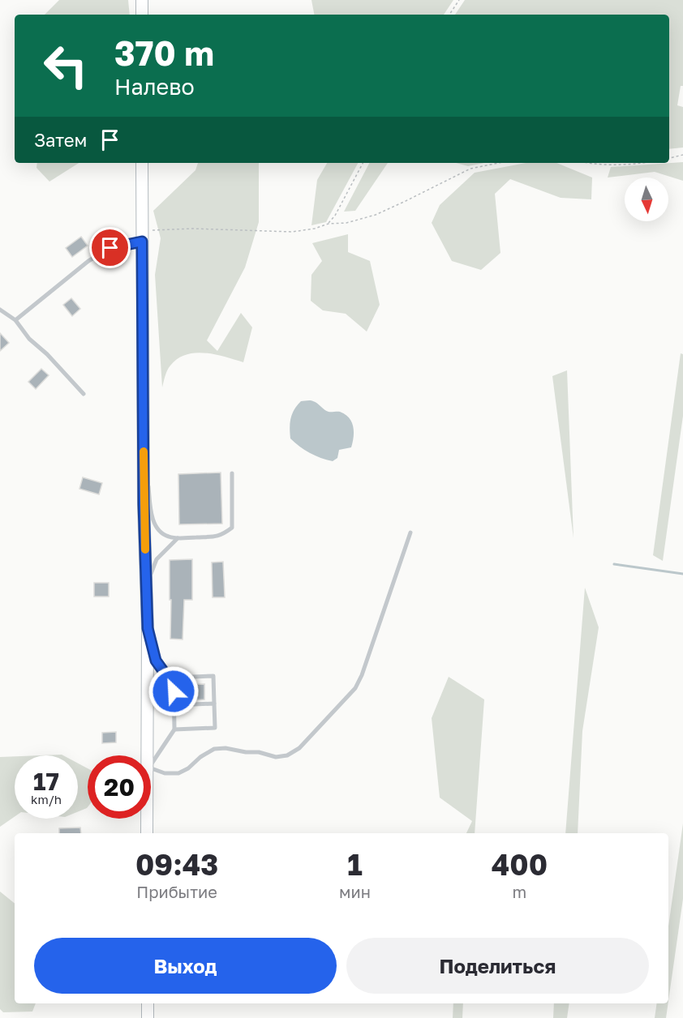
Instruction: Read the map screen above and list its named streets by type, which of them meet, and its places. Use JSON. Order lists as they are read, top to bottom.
{
  "north": "bottom",
  "page": {
    "turn": ["370 m", "Налево"],
    "then": "Затем",
    "speed": "17 km/h",
    "limit": "20",
    "eta": [
      "09:43",
      "Прибытие",
      "1",
      "мин",
      "400",
      "m"
    ],
    "buttons": ["Выход", "Поделиться"]
  }
}
